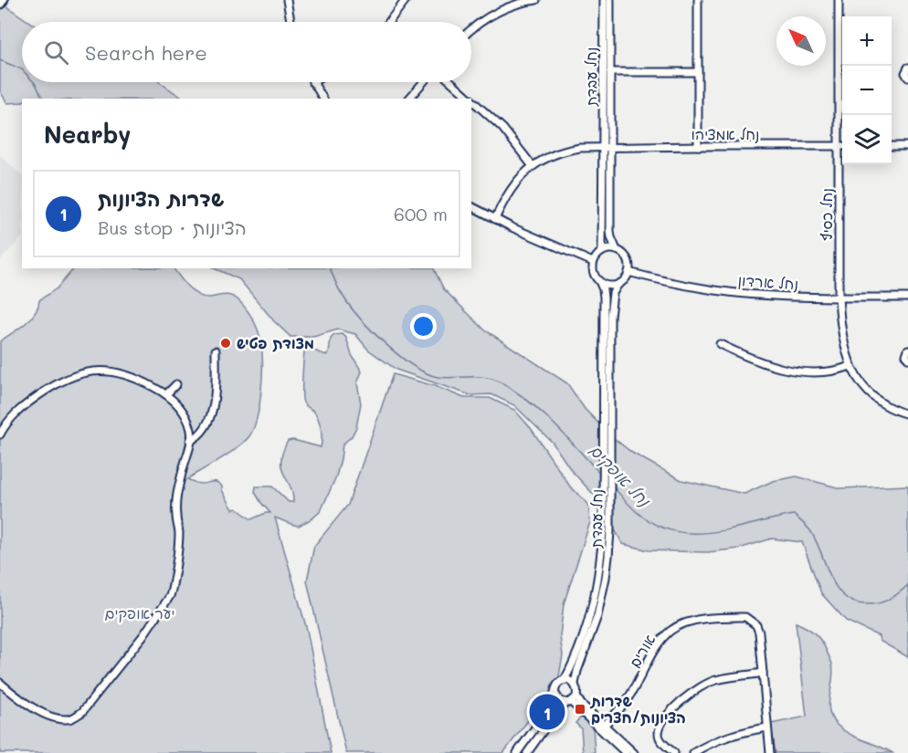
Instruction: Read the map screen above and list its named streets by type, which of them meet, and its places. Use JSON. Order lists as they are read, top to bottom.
{
  "streets": {
    "street": [
      "נחל עבדת",
      "נחל אמציהו",
      "נחל כסיף",
      "נחל ארדון",
      "אורים"
    ]
  },
  "crossings": [
    ["נחל עבדת", "נחל אמציהו"],
    ["נחל עבדת", "נחל ארדון"],
    ["נחל אמציהו", "נחל כסיף"],
    ["נחל כסיף", "נחל ארדון"]
  ],
  "water": ["נחל אופקים"],
  "parks": ["יער אופקים"],
  "places": {
    "other": ["מצודת פטיש"],
    "transit": ["שדרות הציונות/חצרים"]
  },
  "north": "top left",
  "page": {
    "map_buttons": ["+", "−"],
    "search": "Search here",
    "heading": "Nearby",
    "list": [
      {
        "mark": "1",
        "name": "שדרות הציונות",
        "note": "Bus stop · הציונות",
        "value": "600 m"
      }
    ],
    "pins": "1"
  }
}
